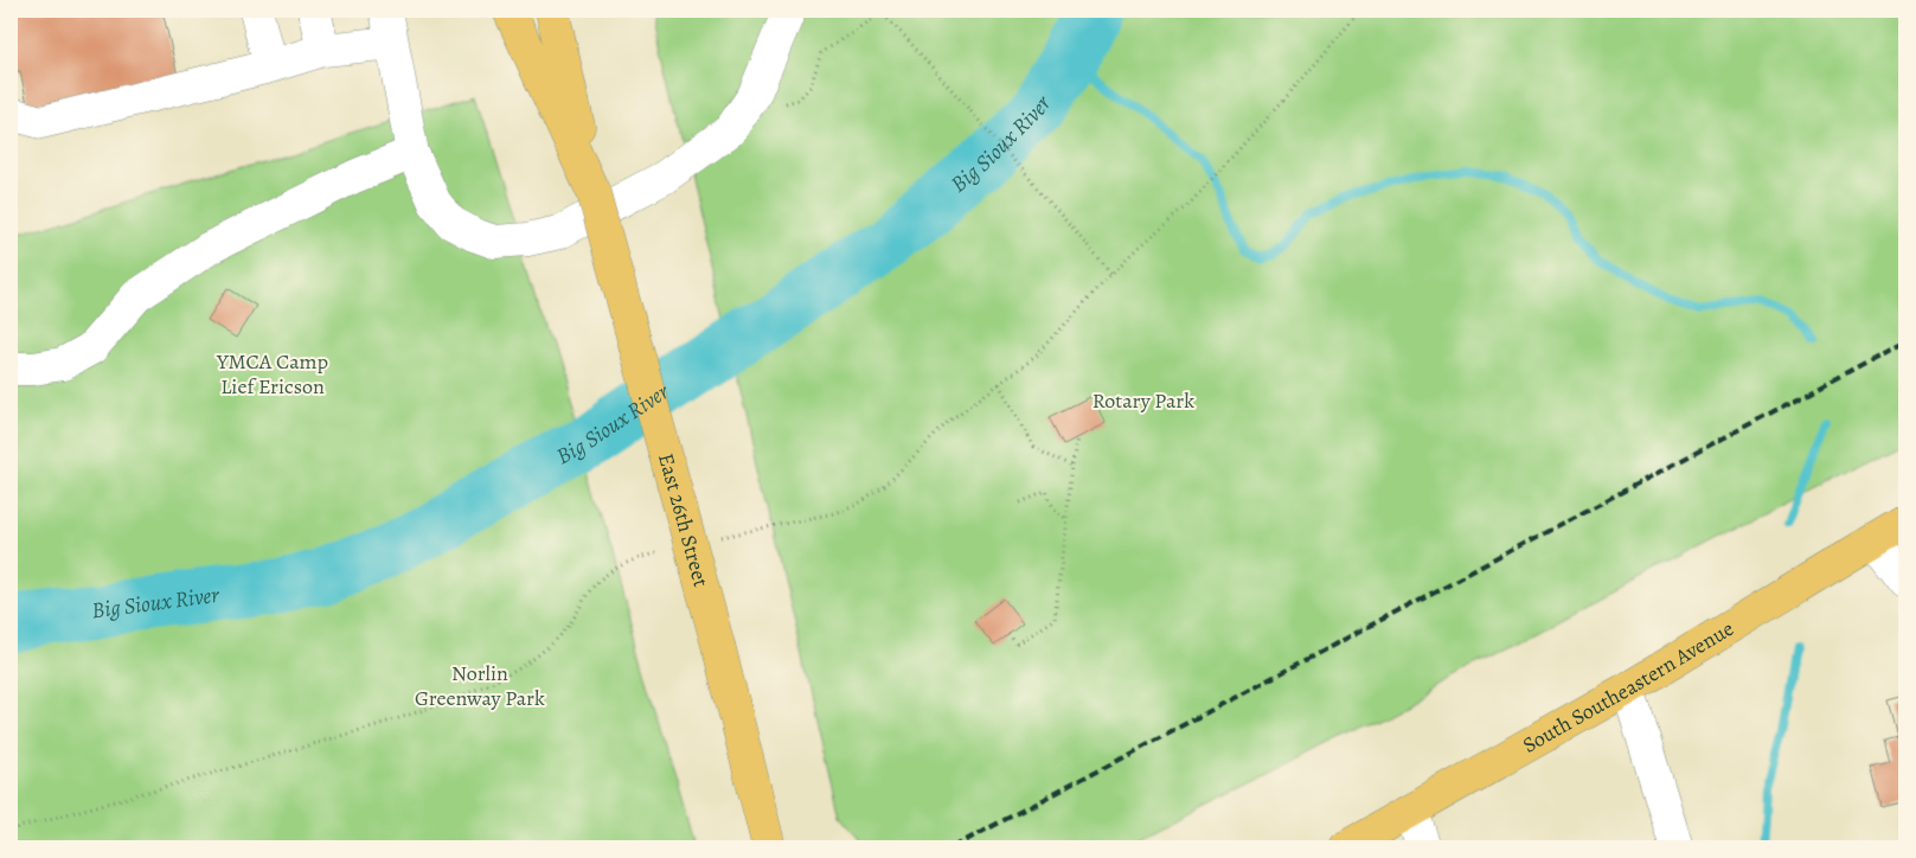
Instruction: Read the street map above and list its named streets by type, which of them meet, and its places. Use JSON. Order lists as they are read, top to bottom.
{
  "streets": {
    "main road": ["East 26th Street", "South Southeastern Avenue"]
  },
  "water": ["Big Sioux River"],
  "parks": ["YMCA Camp Lief Ericson", "Rotary Park", "Norlin Greenway Park"]
}
